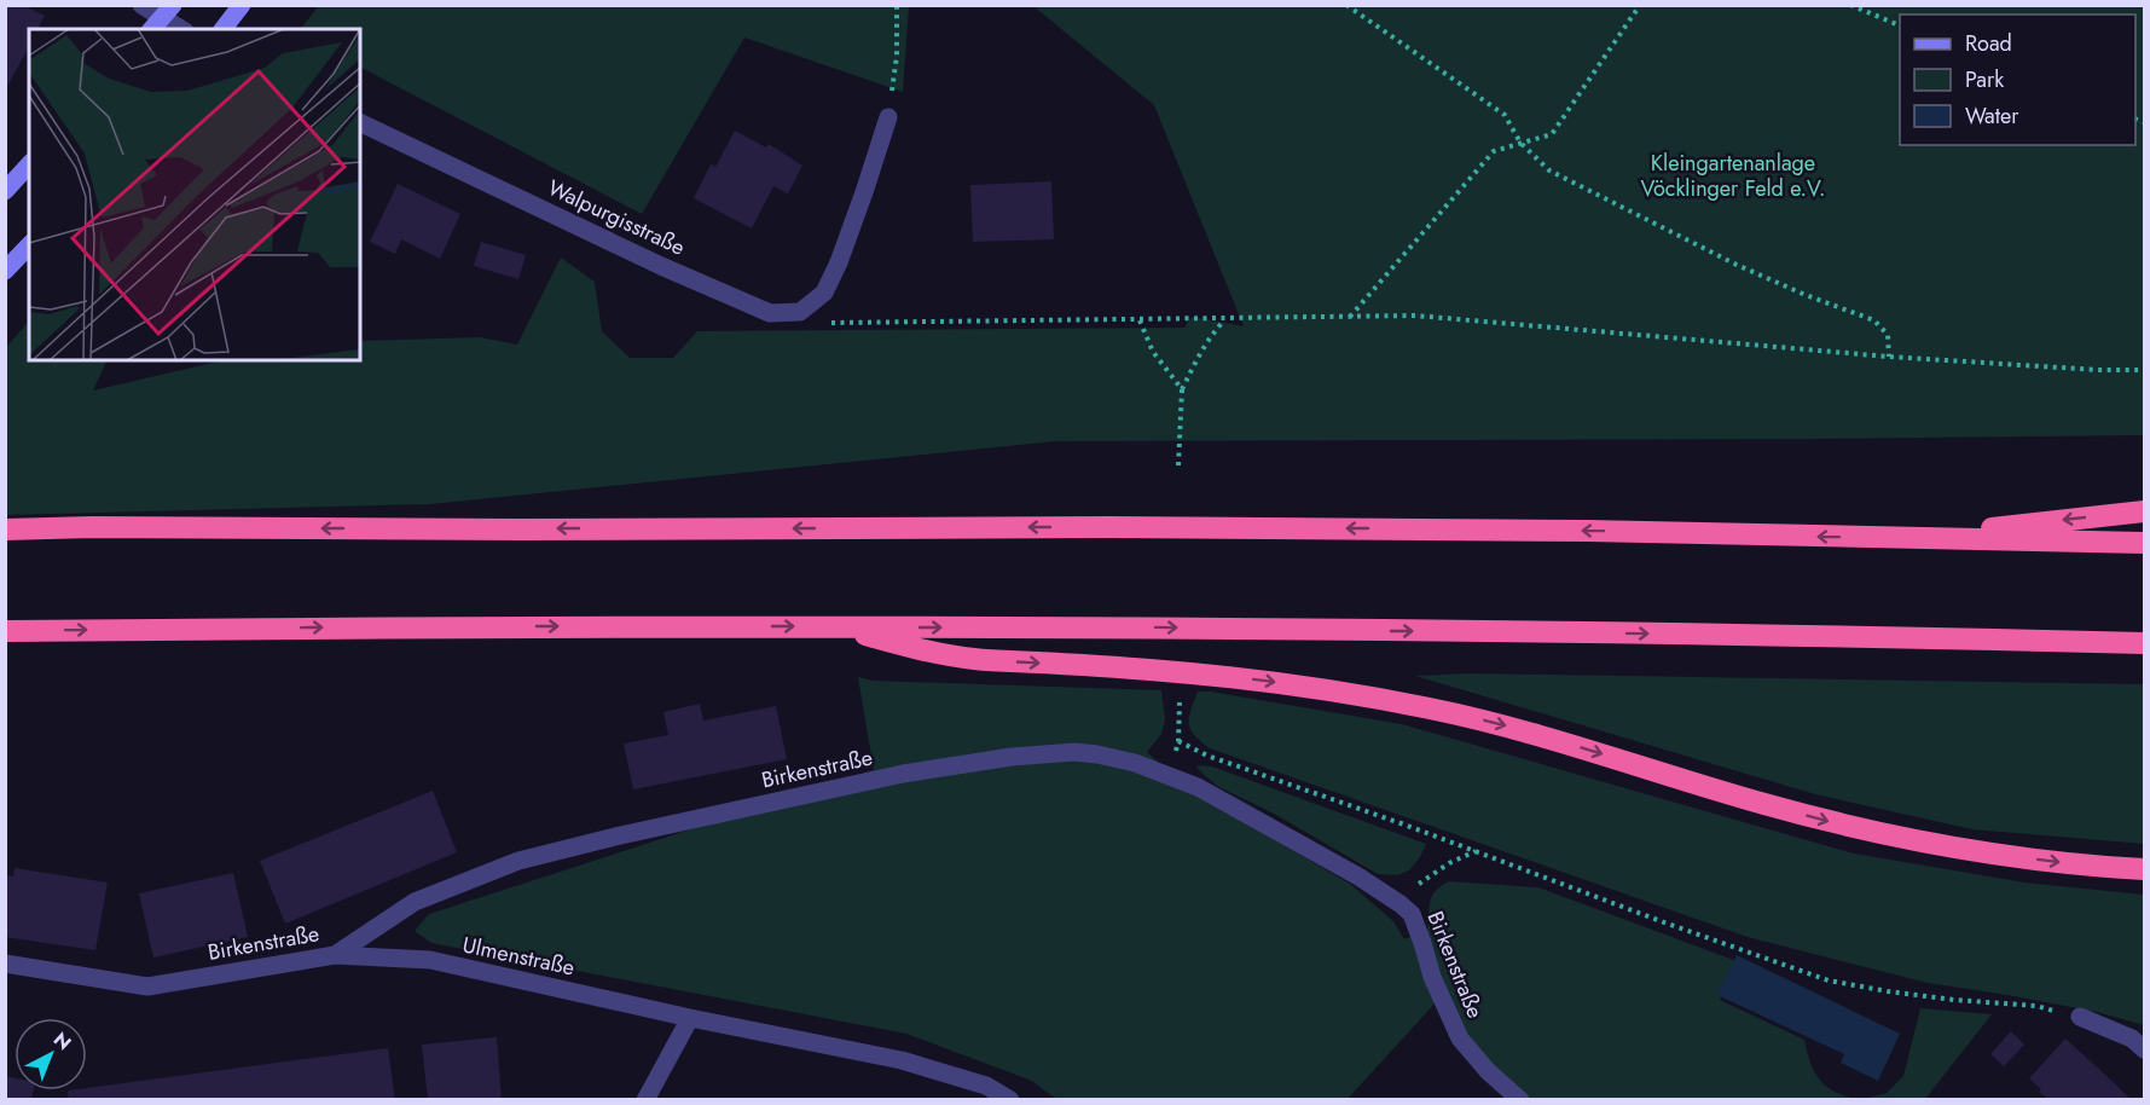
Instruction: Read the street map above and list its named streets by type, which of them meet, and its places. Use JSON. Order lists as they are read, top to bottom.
{
  "streets": {
    "street": ["Walpurgisstraße", "Birkenstraße", "Ulmenstraße"]
  },
  "crossings": [
    ["Birkenstraße", "Ulmenstraße"]
  ],
  "parks": ["Kleingartenanlage Vöcklinger Feld e.V."],
  "legend": ["Road", "Park", "Water"],
  "north": "top right"
}
